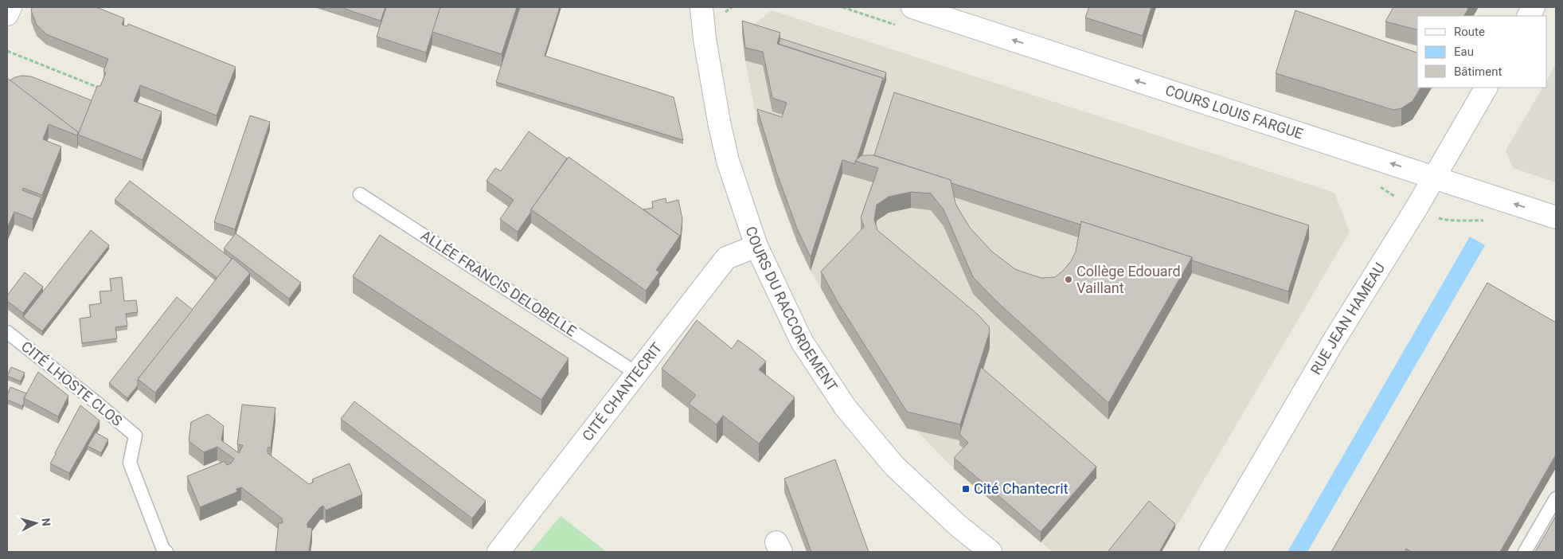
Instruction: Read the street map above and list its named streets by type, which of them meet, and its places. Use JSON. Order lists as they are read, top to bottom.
{
  "streets": {
    "street": [
      "COURS LOUIS FARGUE",
      "COURS DU RACCORDEMENT",
      "RUE JEAN HAMEAU",
      "CITÉ CHANTECRIT"
    ],
    "lane": ["ALLÉE FRANCIS DELOBELLE", "CITÉ LHOSTE CLOS"]
  },
  "crossings": [
    ["COURS LOUIS FARGUE", "RUE JEAN HAMEAU"],
    ["ALLÉE FRANCIS DELOBELLE", "CITÉ CHANTECRIT"],
    ["COURS DU RACCORDEMENT", "CITÉ CHANTECRIT"]
  ],
  "one_way": ["COURS LOUIS FARGUE"],
  "places": {
    "other": ["Collège Edouard Vaillant"],
    "transit": ["Cité Chantecrit"]
  },
  "legend": ["Route", "Eau", "Bâtiment"],
  "north": "right"
}
